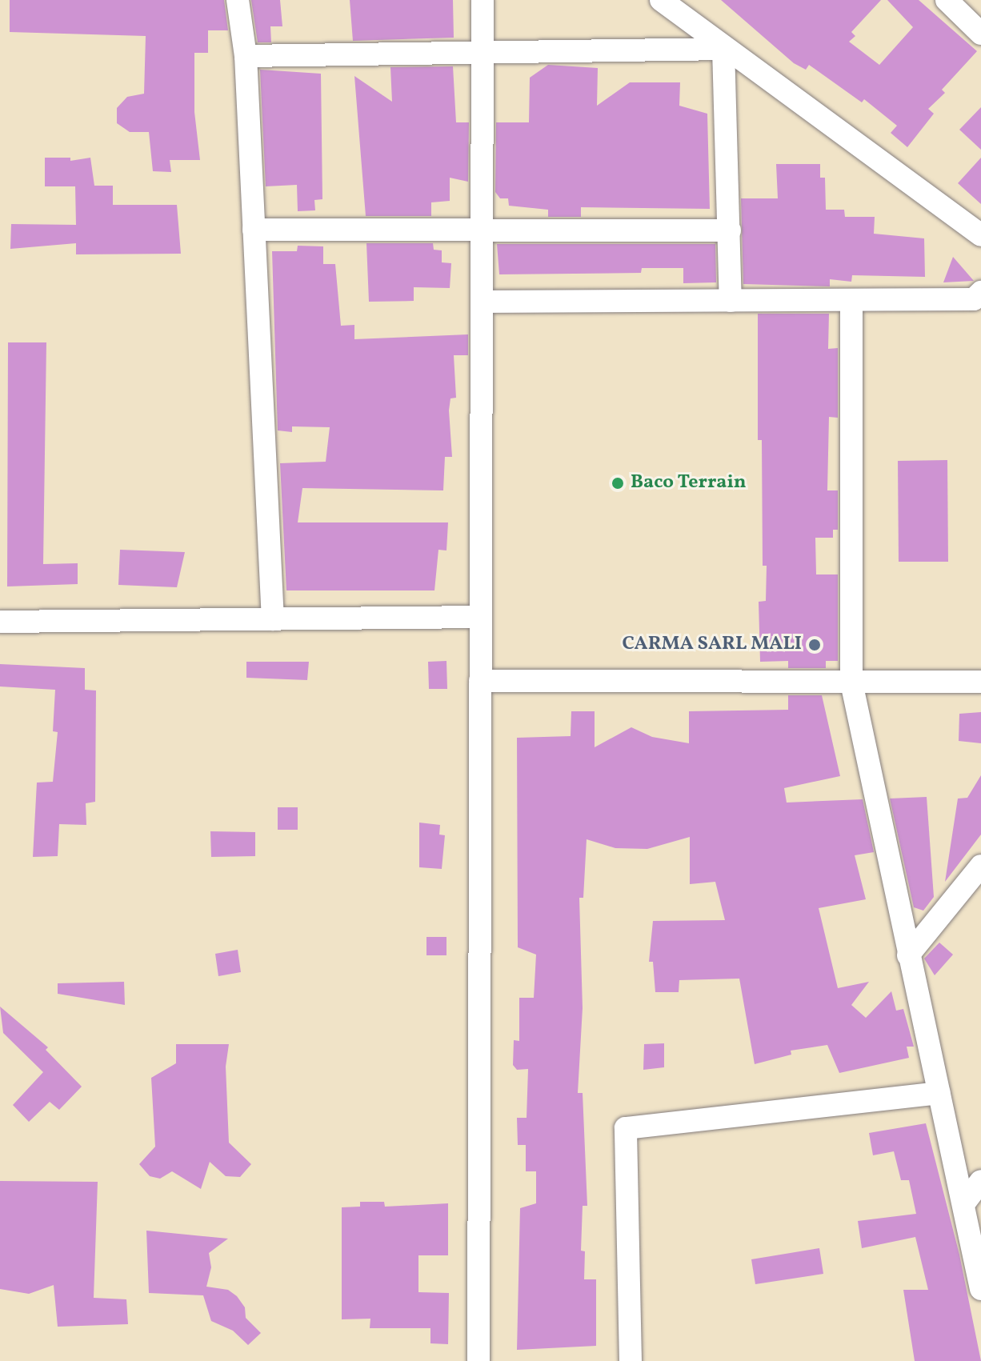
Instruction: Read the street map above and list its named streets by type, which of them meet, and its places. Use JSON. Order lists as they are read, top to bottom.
{
  "places": ["Baco Terrain", "CARMA SARL MALI"]
}
